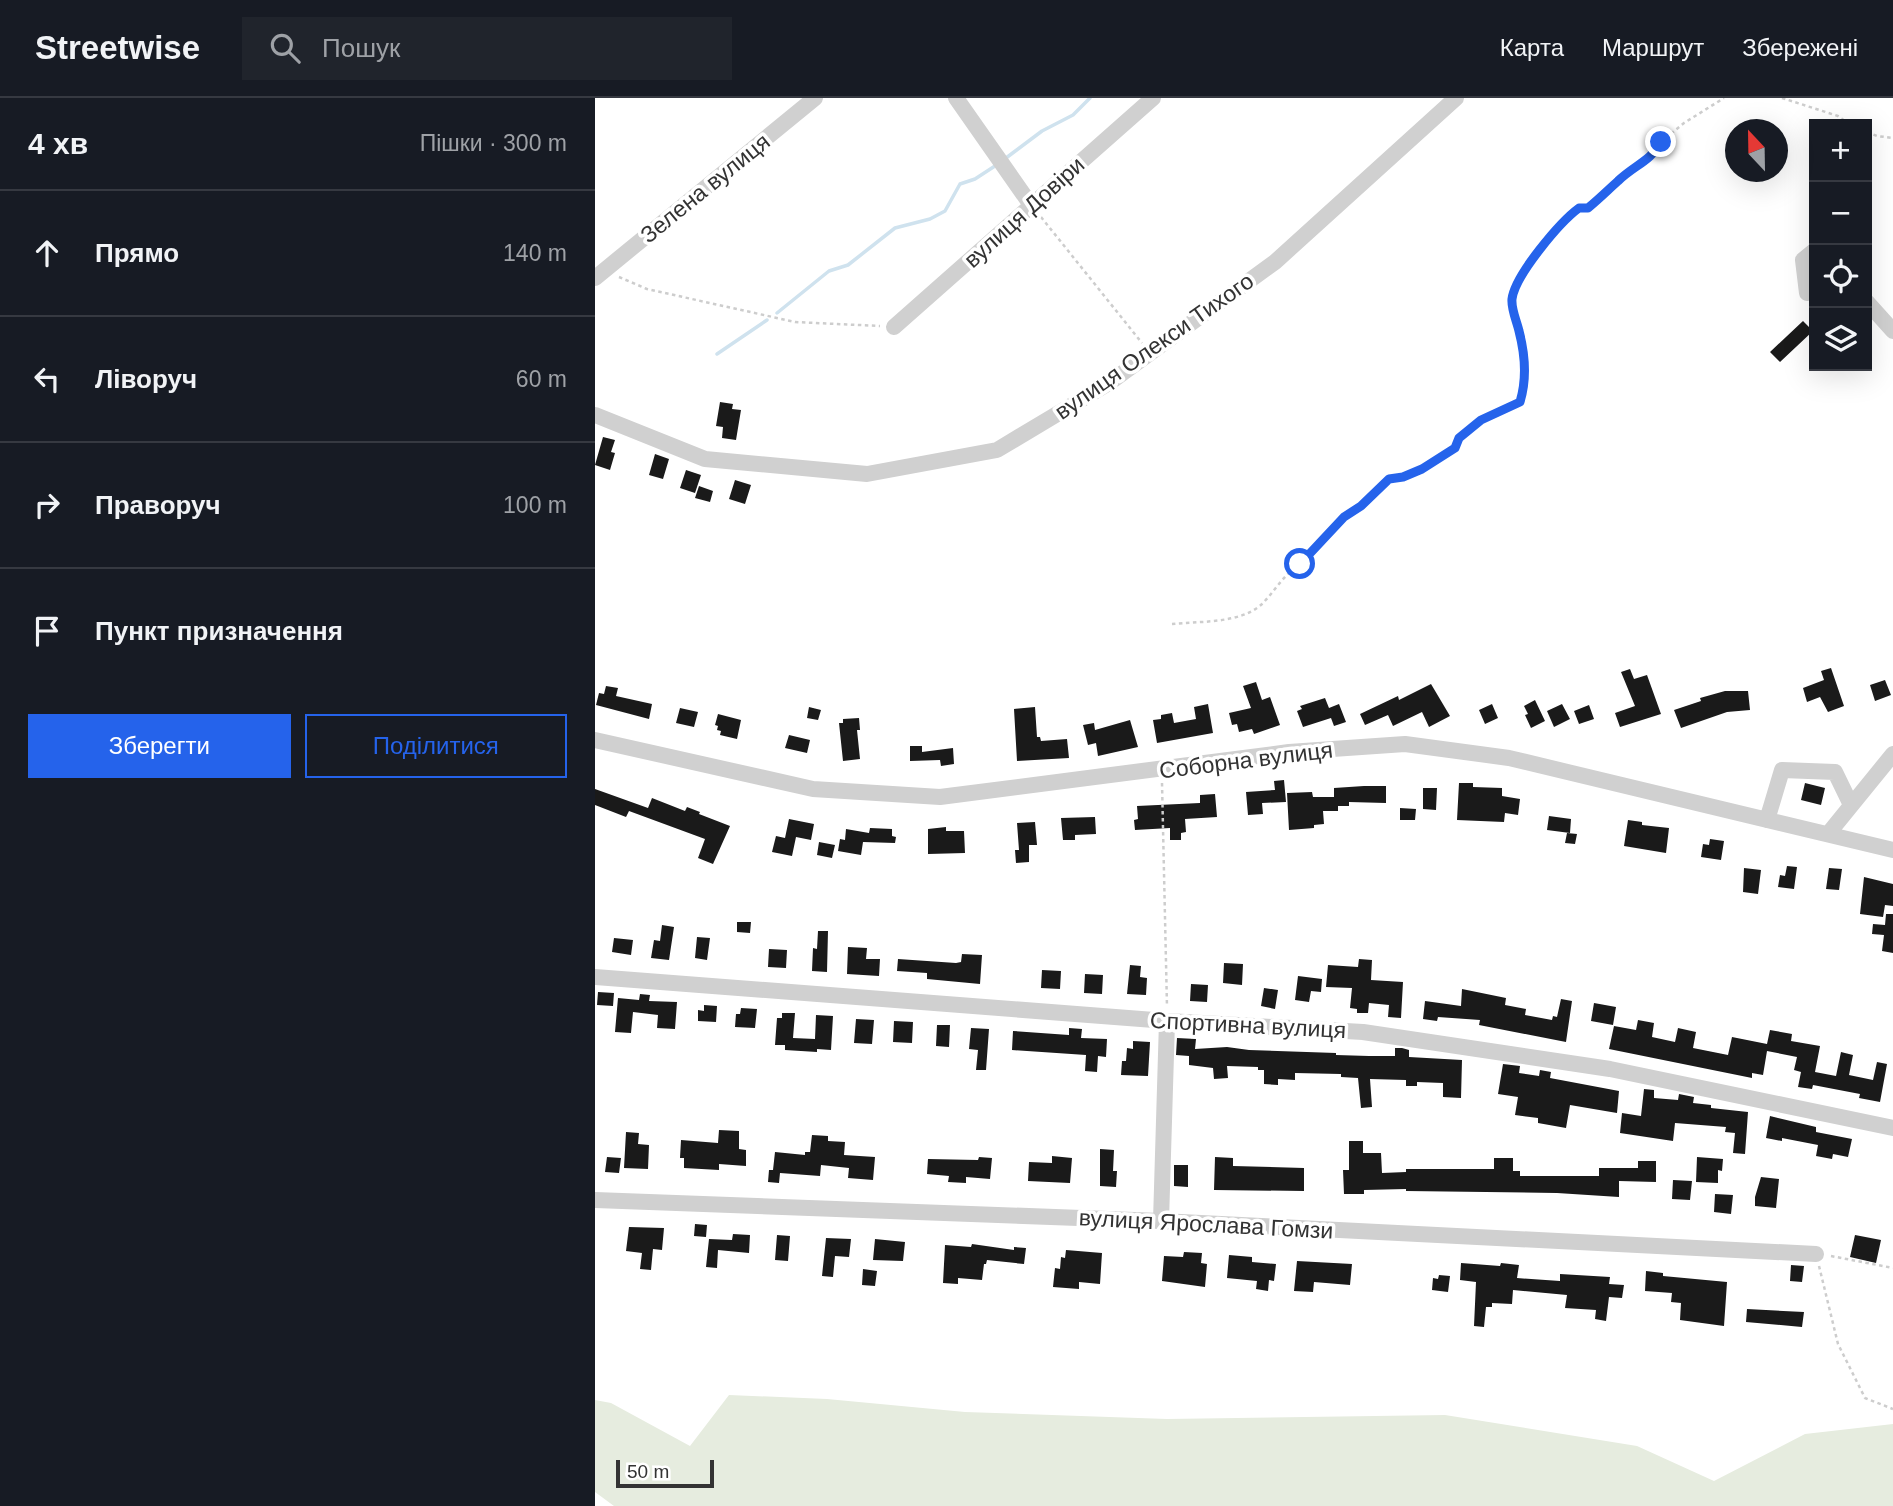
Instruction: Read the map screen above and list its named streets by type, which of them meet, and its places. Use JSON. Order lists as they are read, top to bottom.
{
  "streets": {
    "street": [
      "Зелена вулиця",
      "вулиця Довіри",
      "вулиця Олекси Тихого",
      "Соборна вулиця",
      "Спортивна вулиця",
      "вулиця Ярослава Гомзи"
    ]
  },
  "scale_bar": "50 m",
  "north": "top",
  "page": {
    "header": "Streetwise",
    "search": "Пошук",
    "nav": ["Карта", "Маршрут", "Збережені"],
    "heading": ["4 хв", "Пішки · 300 m"],
    "map_buttons": ["+", "−"],
    "list": [
      ["Прямо", "140 m"],
      ["Ліворуч", "60 m"],
      ["Праворуч", "100 m"],
      "Пункт призначення"
    ],
    "buttons": ["Зберегти", "Поділитися"],
    "scale": "50 m"
  }
}
